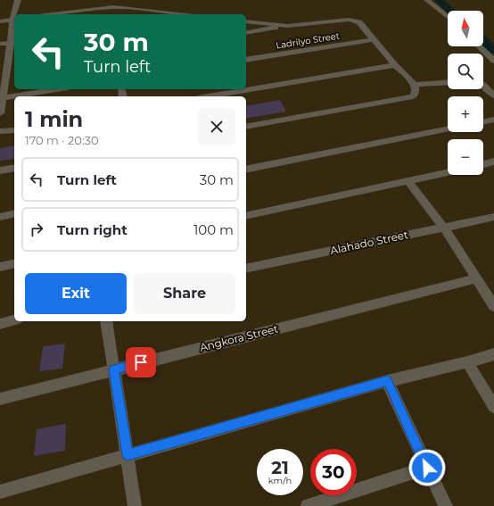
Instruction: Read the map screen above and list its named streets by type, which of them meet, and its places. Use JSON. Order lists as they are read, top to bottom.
{
  "streets": {
    "street": ["Ladrilyo Street", "Alahado Street", "Angkora Street"]
  },
  "north": "top",
  "page": {
    "map_buttons": ["+", "−"],
    "turn": ["30 m", "Turn left"],
    "heading": ["1 min", "170 m · 20:30"],
    "list": [
      {
        "name": "Turn left",
        "value": "30 m"
      },
      {
        "name": "Turn right",
        "value": "100 m"
      }
    ],
    "buttons": ["Exit", "Share"],
    "speed": "21 km/h",
    "limit": "30"
  }
}
